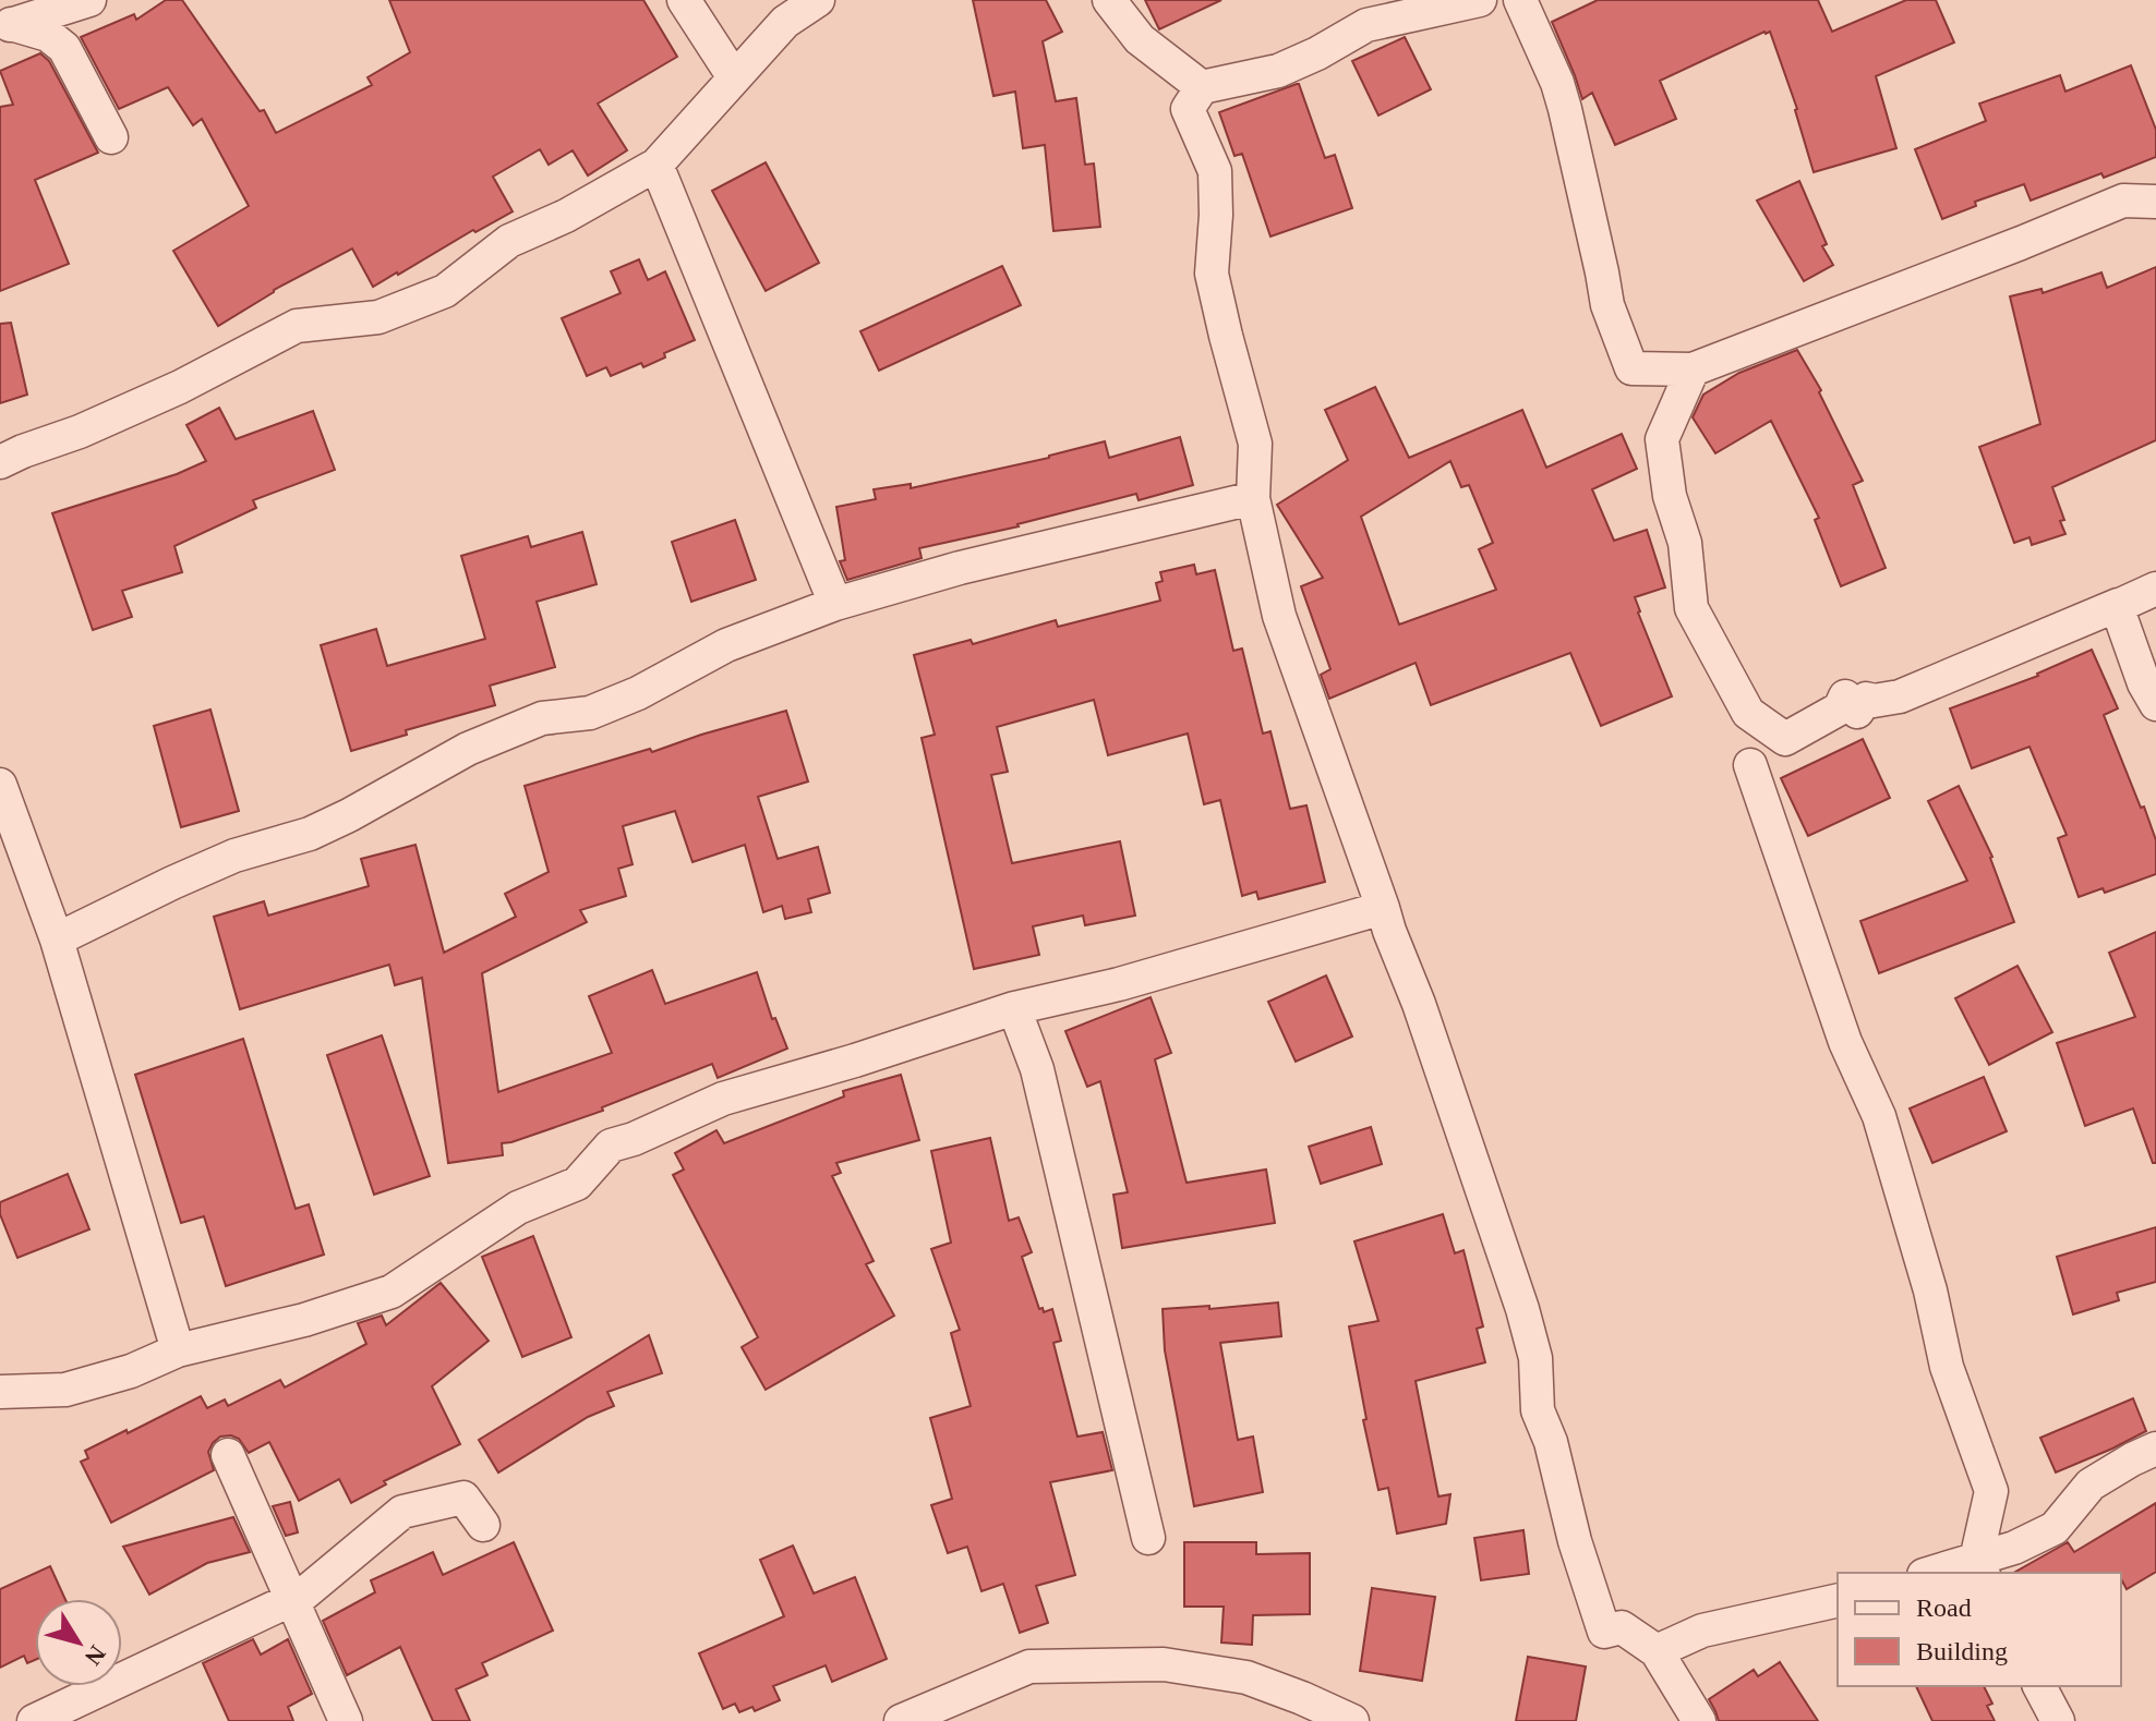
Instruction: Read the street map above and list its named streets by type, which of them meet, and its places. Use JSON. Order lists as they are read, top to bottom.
{
  "legend": ["Road", "Building"],
  "north": "bottom right"
}
